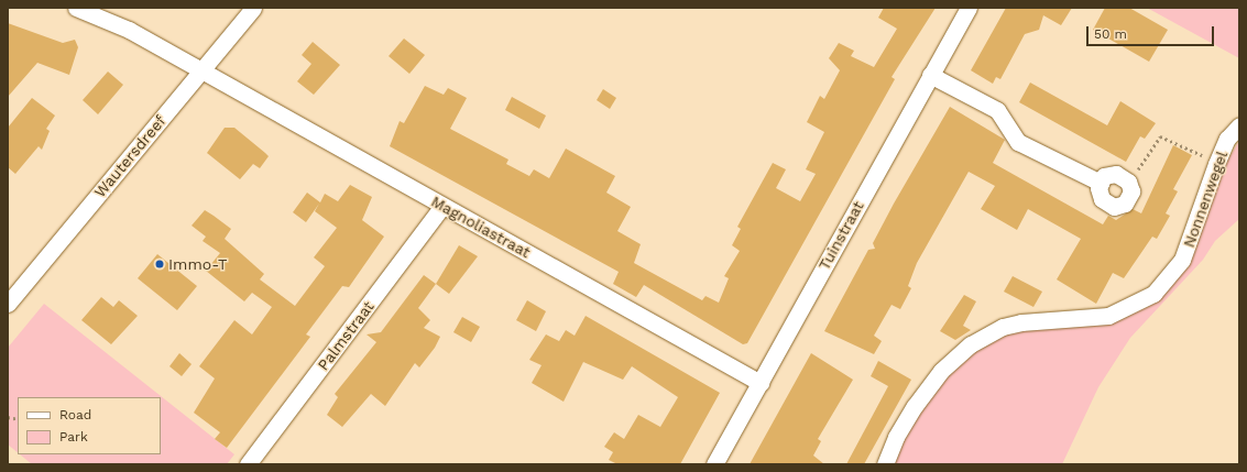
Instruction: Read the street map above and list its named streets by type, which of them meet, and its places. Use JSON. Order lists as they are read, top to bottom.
{
  "streets": {
    "street": [
      "Wautersdreef",
      "Nonnenwegel",
      "Magnoliastraat",
      "Tuinstraat",
      "Palmstraat"
    ]
  },
  "crossings": [
    ["Wautersdreef", "Magnoliastraat"],
    ["Magnoliastraat", "Tuinstraat"],
    ["Magnoliastraat", "Palmstraat"]
  ],
  "places": ["Immo-T"],
  "legend": ["Road", "Park"],
  "scale_bar": "50 m"
}
